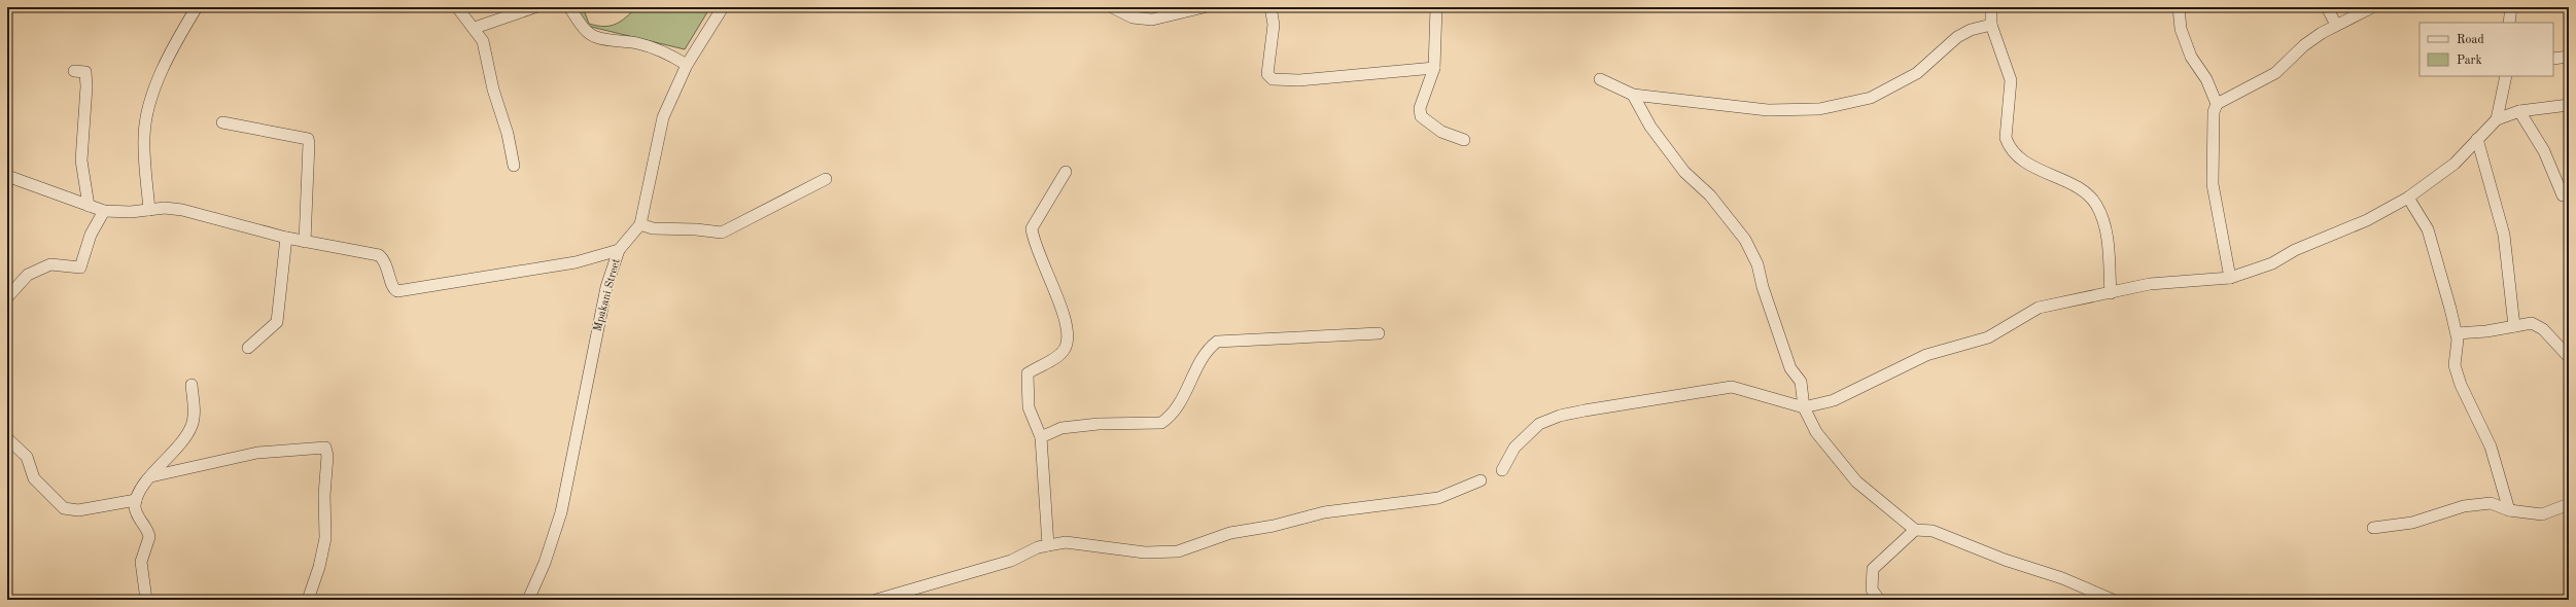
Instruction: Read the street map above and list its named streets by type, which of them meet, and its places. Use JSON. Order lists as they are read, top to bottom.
{
  "streets": {
    "street": ["Mpakani Street"]
  },
  "legend": ["Road", "Park"]
}
